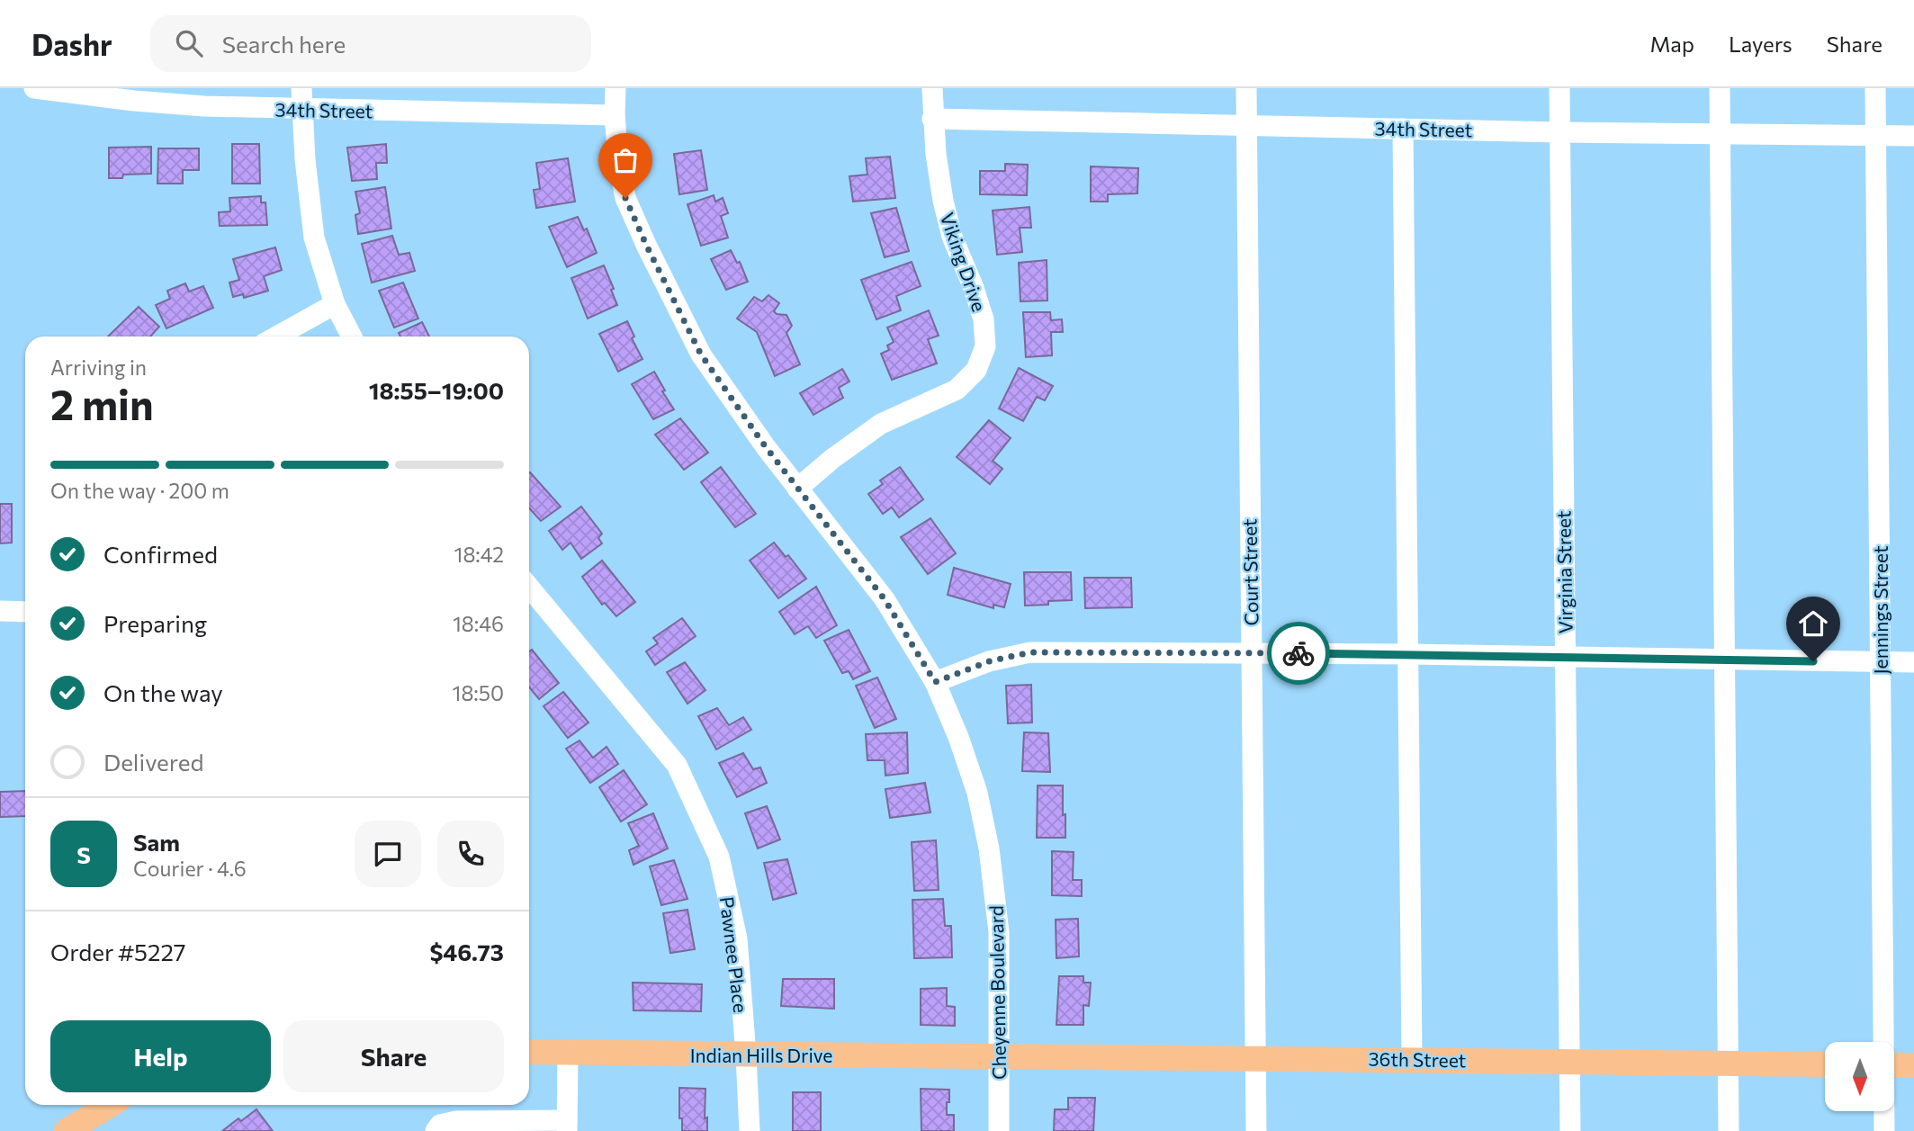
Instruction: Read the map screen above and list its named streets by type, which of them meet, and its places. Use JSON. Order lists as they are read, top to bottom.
{
  "streets": {
    "main road": ["Indian Hills Drive", "36th Street"],
    "street": [
      "34th Street",
      "Viking Drive",
      "Court Street",
      "Virginia Street",
      "Jennings Street",
      "Pawnee Place",
      "Cheyenne Boulevard"
    ]
  },
  "crossings": [
    ["34th Street", "Viking Drive"],
    ["34th Street", "Court Street"],
    ["34th Street", "Virginia Street"],
    ["34th Street", "Jennings Street"],
    ["34th Street", "Cheyenne Boulevard"],
    ["Viking Drive", "Cheyenne Boulevard"],
    ["Court Street", "36th Street"],
    ["Virginia Street", "36th Street"],
    ["Pawnee Place", "Indian Hills Drive"],
    ["Cheyenne Boulevard", "Indian Hills Drive"],
    ["Cheyenne Boulevard", "36th Street"],
    ["Indian Hills Drive", "36th Street"]
  ],
  "north": "bottom",
  "page": {
    "header": "Dashr",
    "search": "Search here",
    "nav": ["Map", "Layers", "Share"],
    "heading": ["2 min", "Arriving in", "18:55–19:00"],
    "panel": [
      "Sam",
      "Courier · 4.6",
      "Order #5227",
      "$46.73"
    ],
    "bar": "On the way · 200 m",
    "list": [
      ["Confirmed", "18:42"],
      ["Preparing", "18:46"],
      ["On the way", "18:50"],
      "Delivered"
    ],
    "round": "S",
    "buttons": ["Help", "Share"]
  }
}
